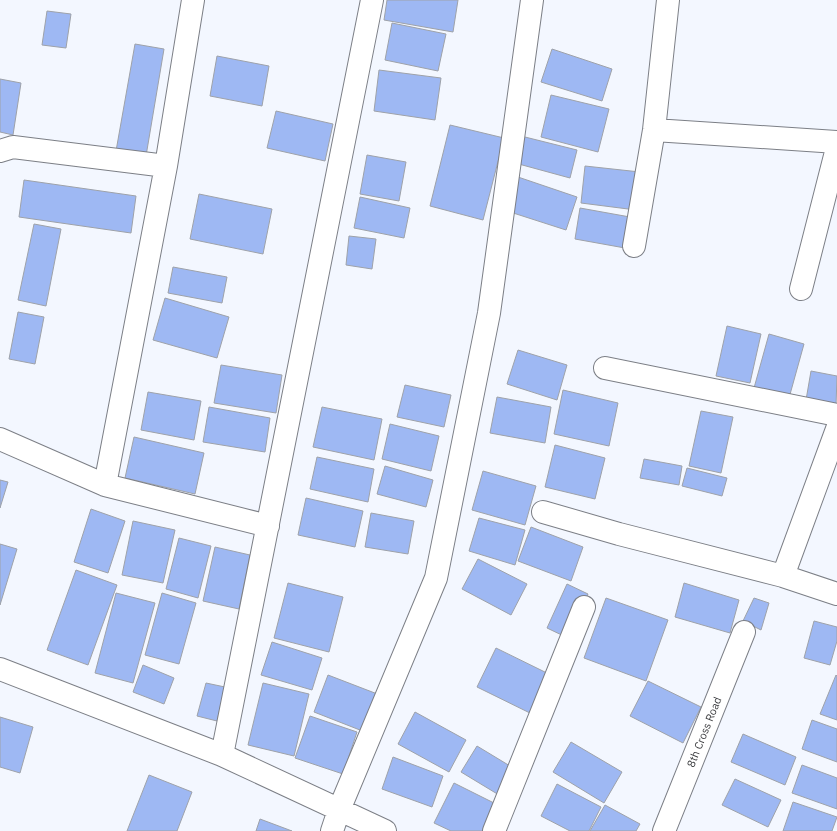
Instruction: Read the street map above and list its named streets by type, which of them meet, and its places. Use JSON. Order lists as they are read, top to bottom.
{
  "streets": {
    "street": ["8th Cross Road"]
  }
}
